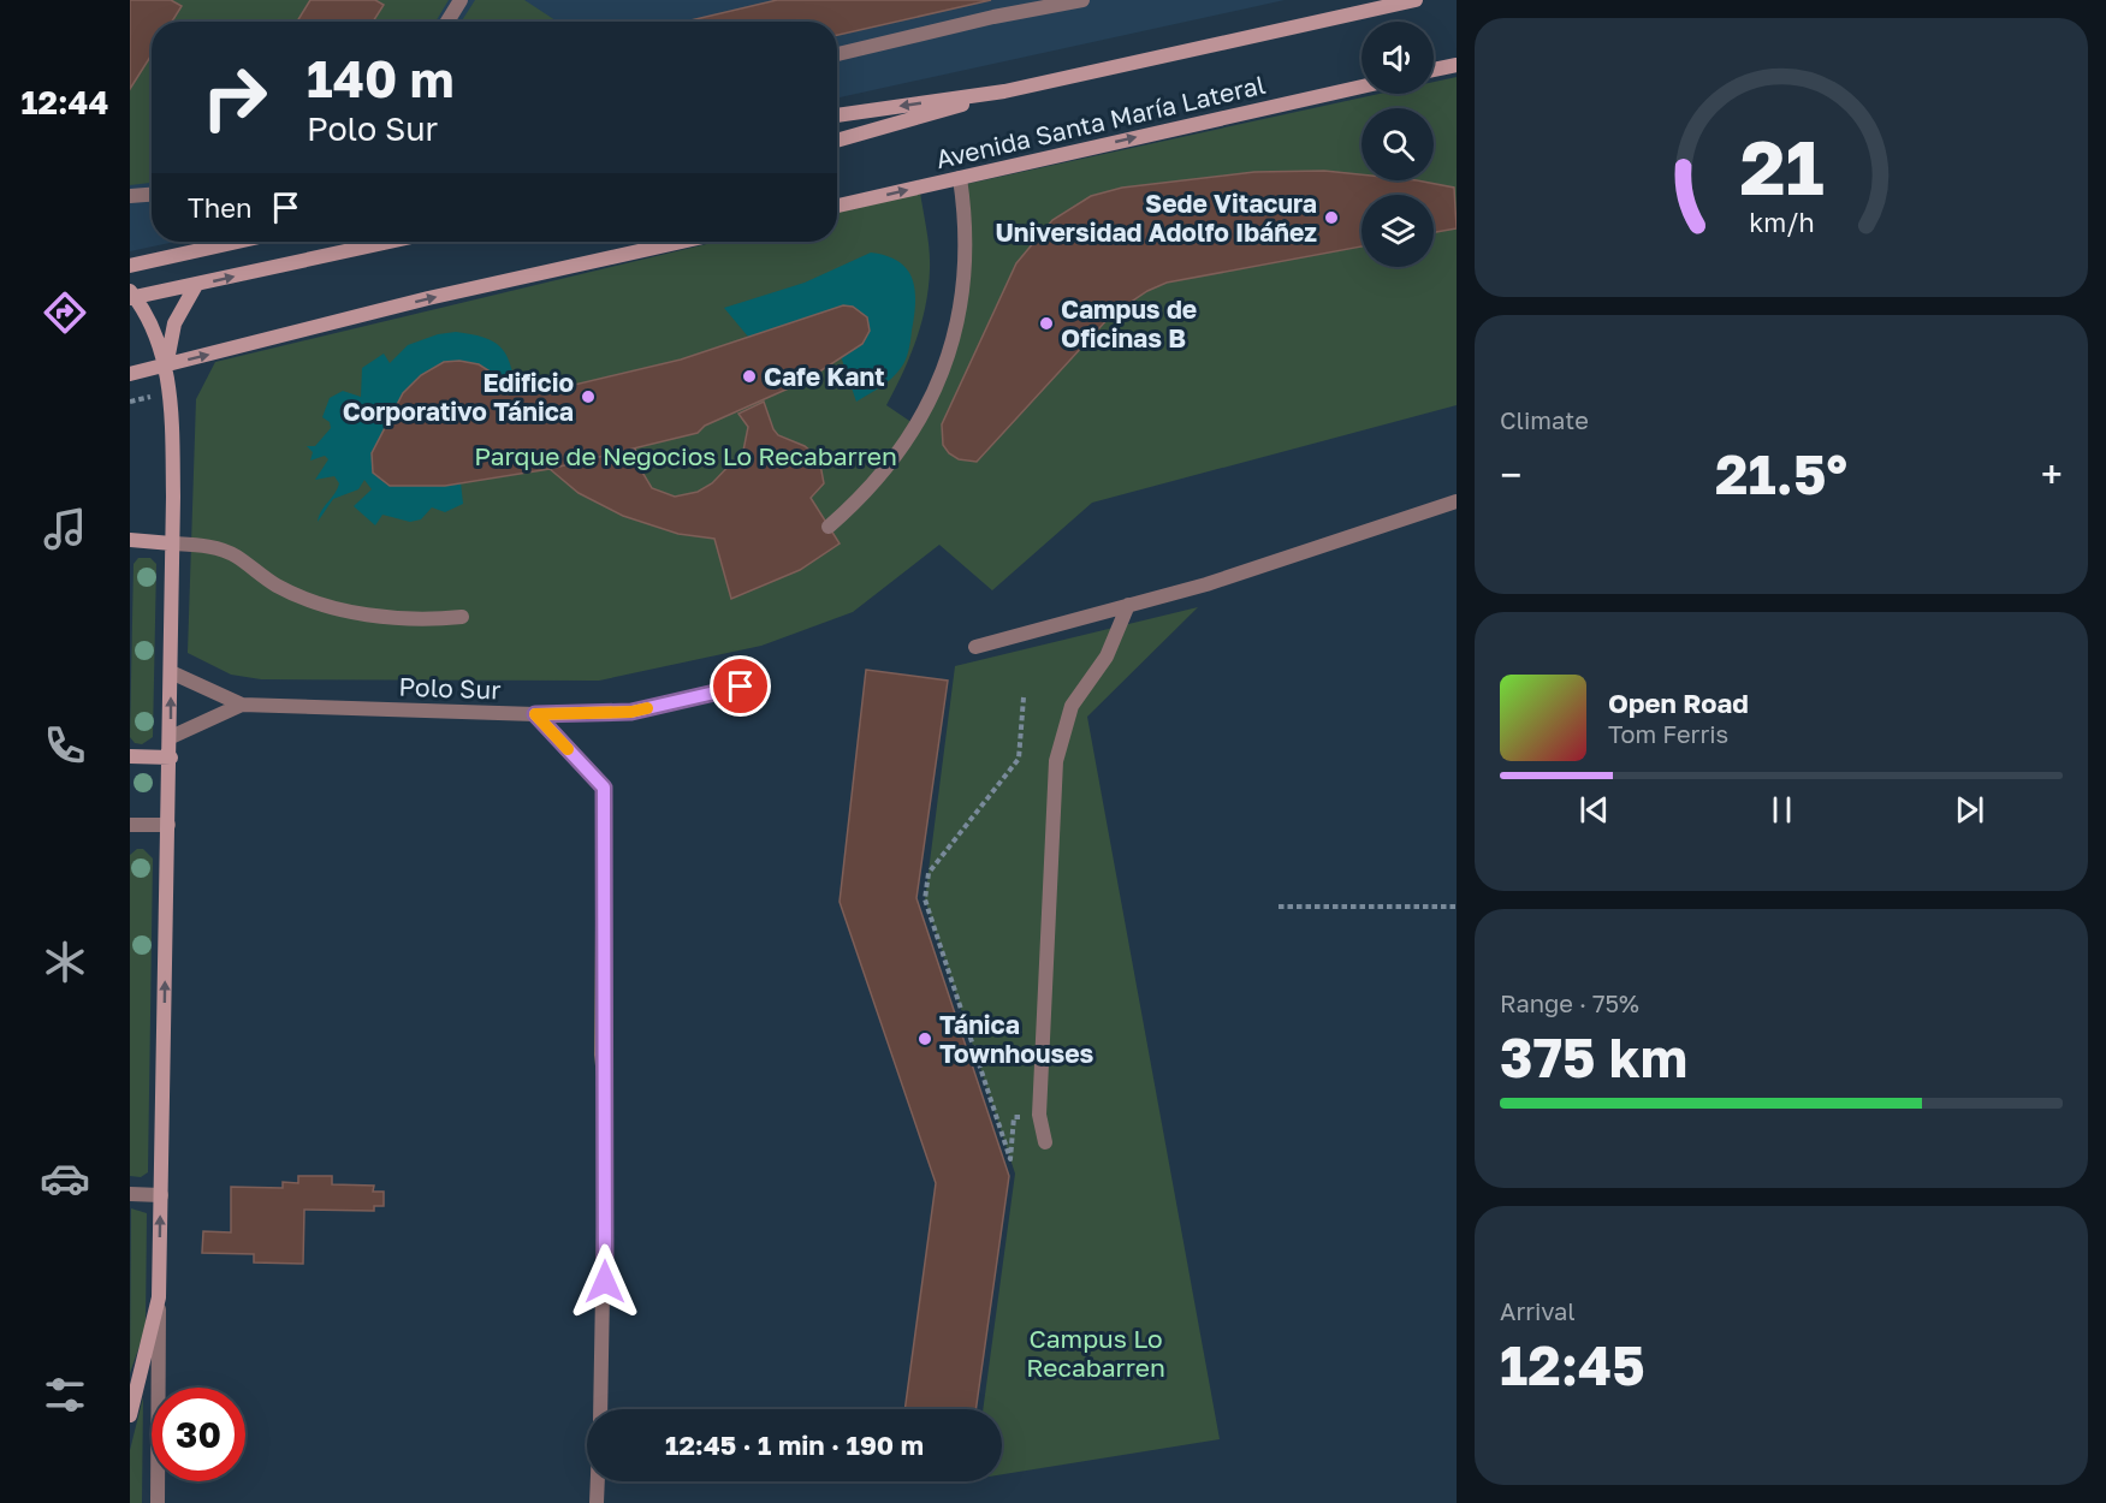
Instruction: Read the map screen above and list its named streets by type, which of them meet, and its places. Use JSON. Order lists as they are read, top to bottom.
{
  "streets": {
    "street": ["Avenida Santa María Lateral", "Polo Sur"]
  },
  "parks": ["Parque de Negocios Lo Recabarren", "Campus Lo Recabarren"],
  "places": [
    "Sede Vitacura Universidad Adolfo Ibáñez",
    "Campus de Oficinas B",
    "Cafe Kant",
    "Edificio Corporativo Tánica",
    "Tánica Townhouses"
  ],
  "page": {
    "tabs": "12:44",
    "turn": ["140 m", "Polo Sur"],
    "then": "Then",
    "tile": [
      "Climate",
      ["Range · 75%", "375 km"],
      ["Arrival", "12:45"]
    ],
    "heat": ["−", "21.5°", "+"],
    "song": ["Open Road", "Tom Ferris"],
    "limit": "30",
    "trip": "12:45 · 1 min · 190 m",
    "gauge": ["21", "km/h"]
  }
}
